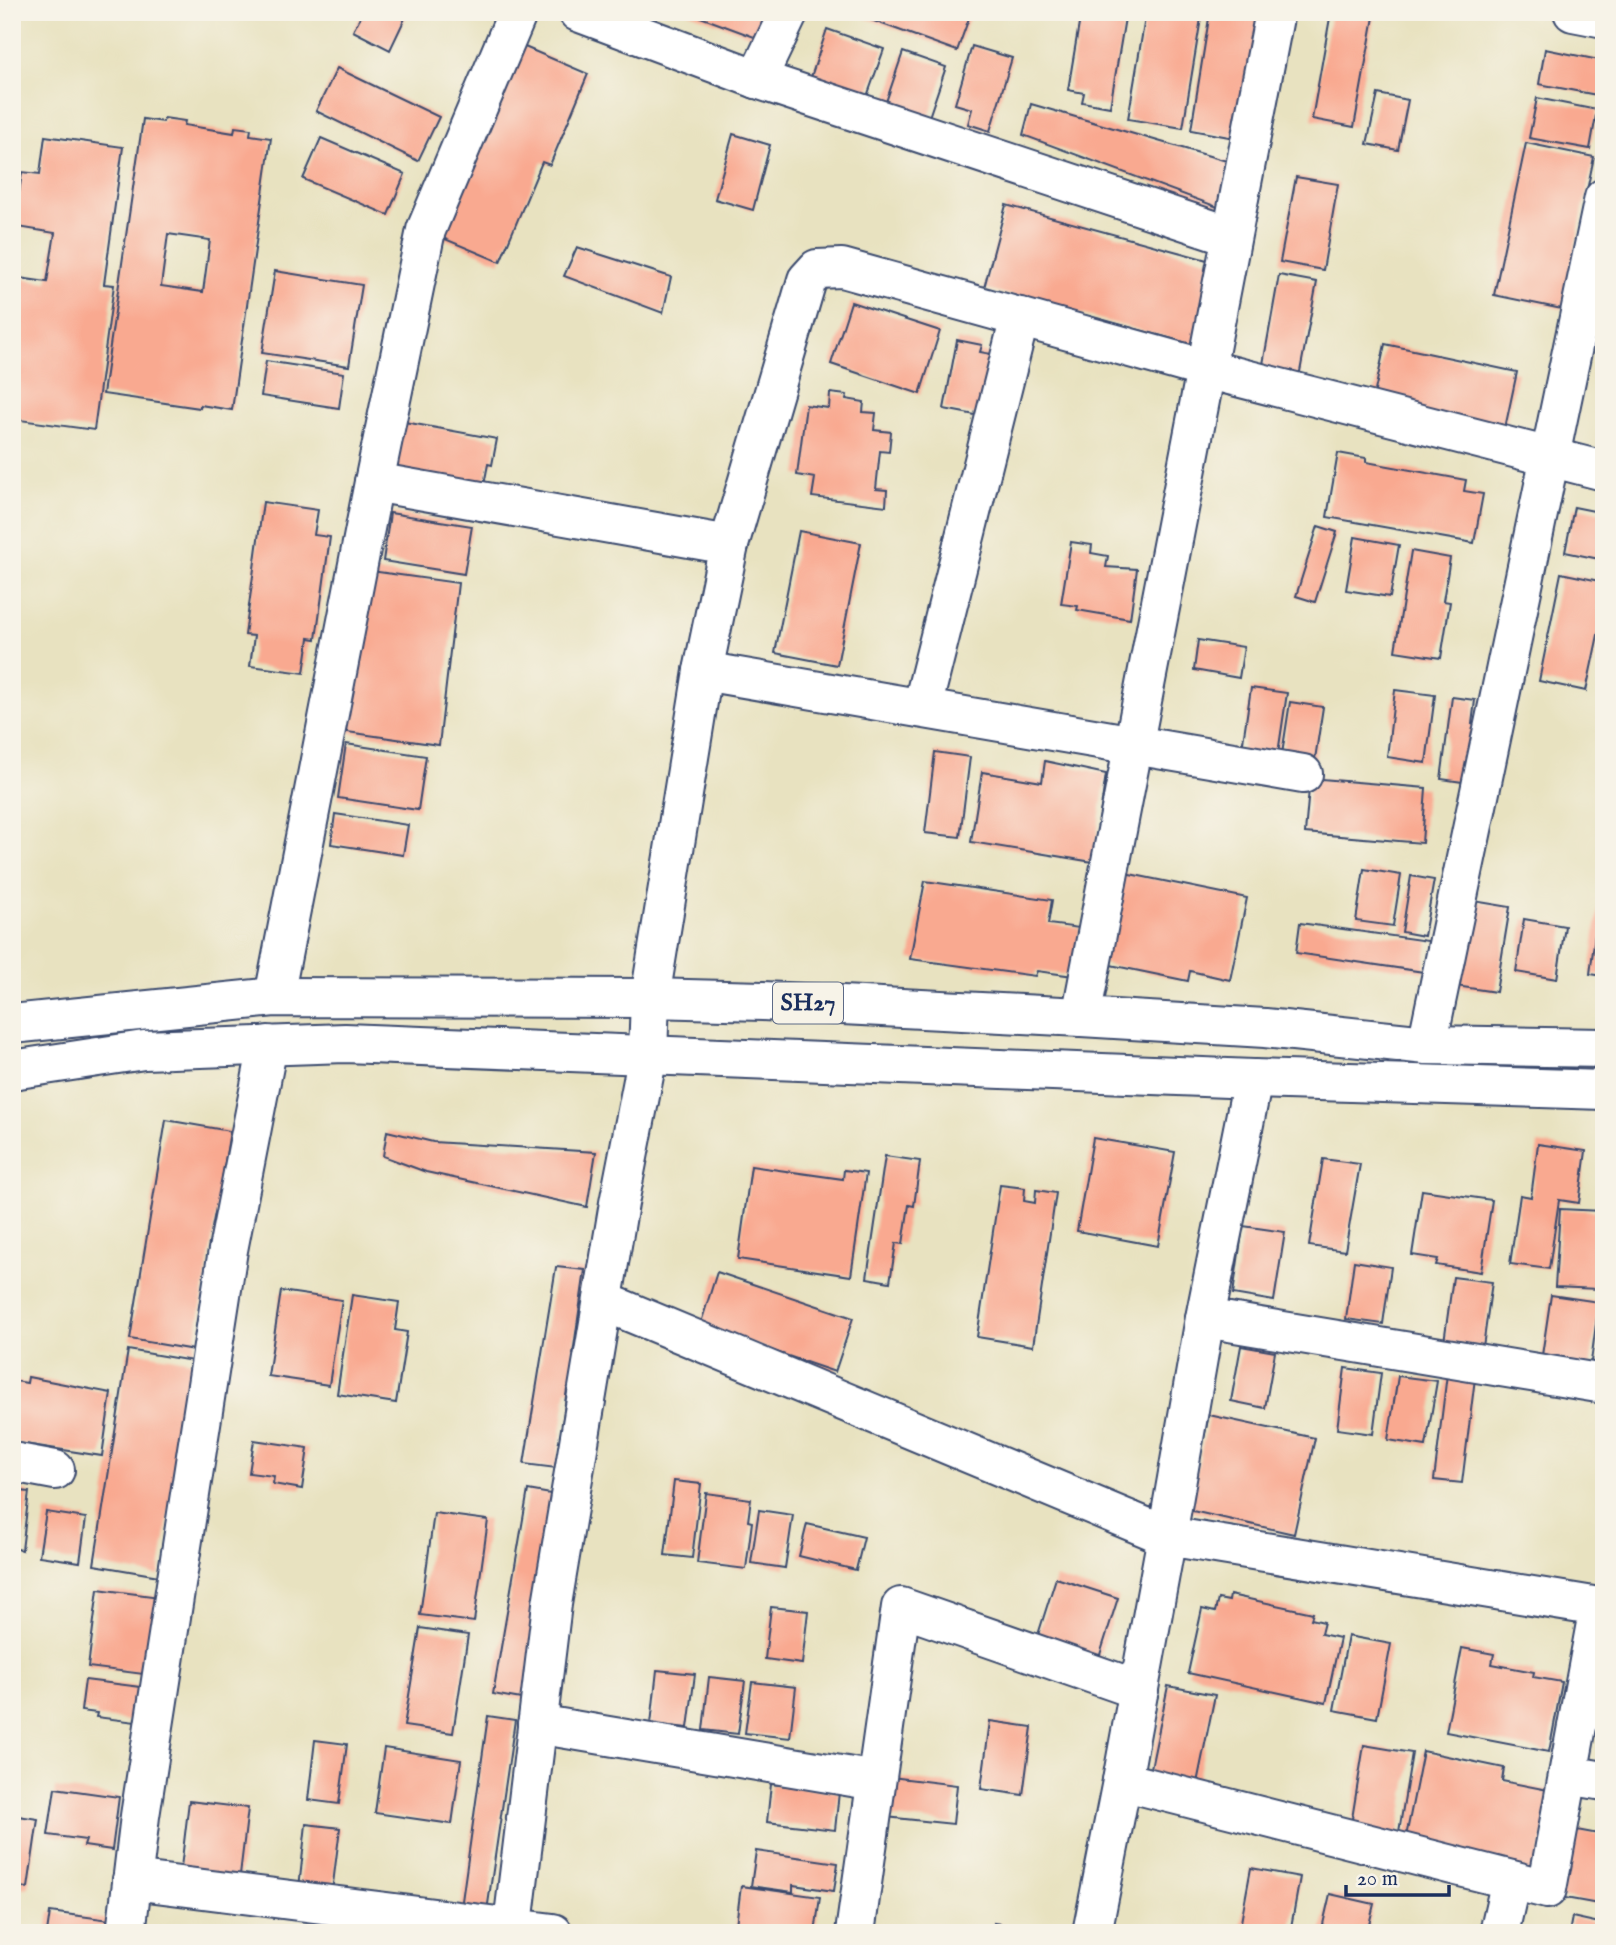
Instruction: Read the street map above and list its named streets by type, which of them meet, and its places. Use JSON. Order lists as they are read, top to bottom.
{
  "streets": {
    "street": ["SH27"]
  },
  "scale_bar": "20 m"
}
